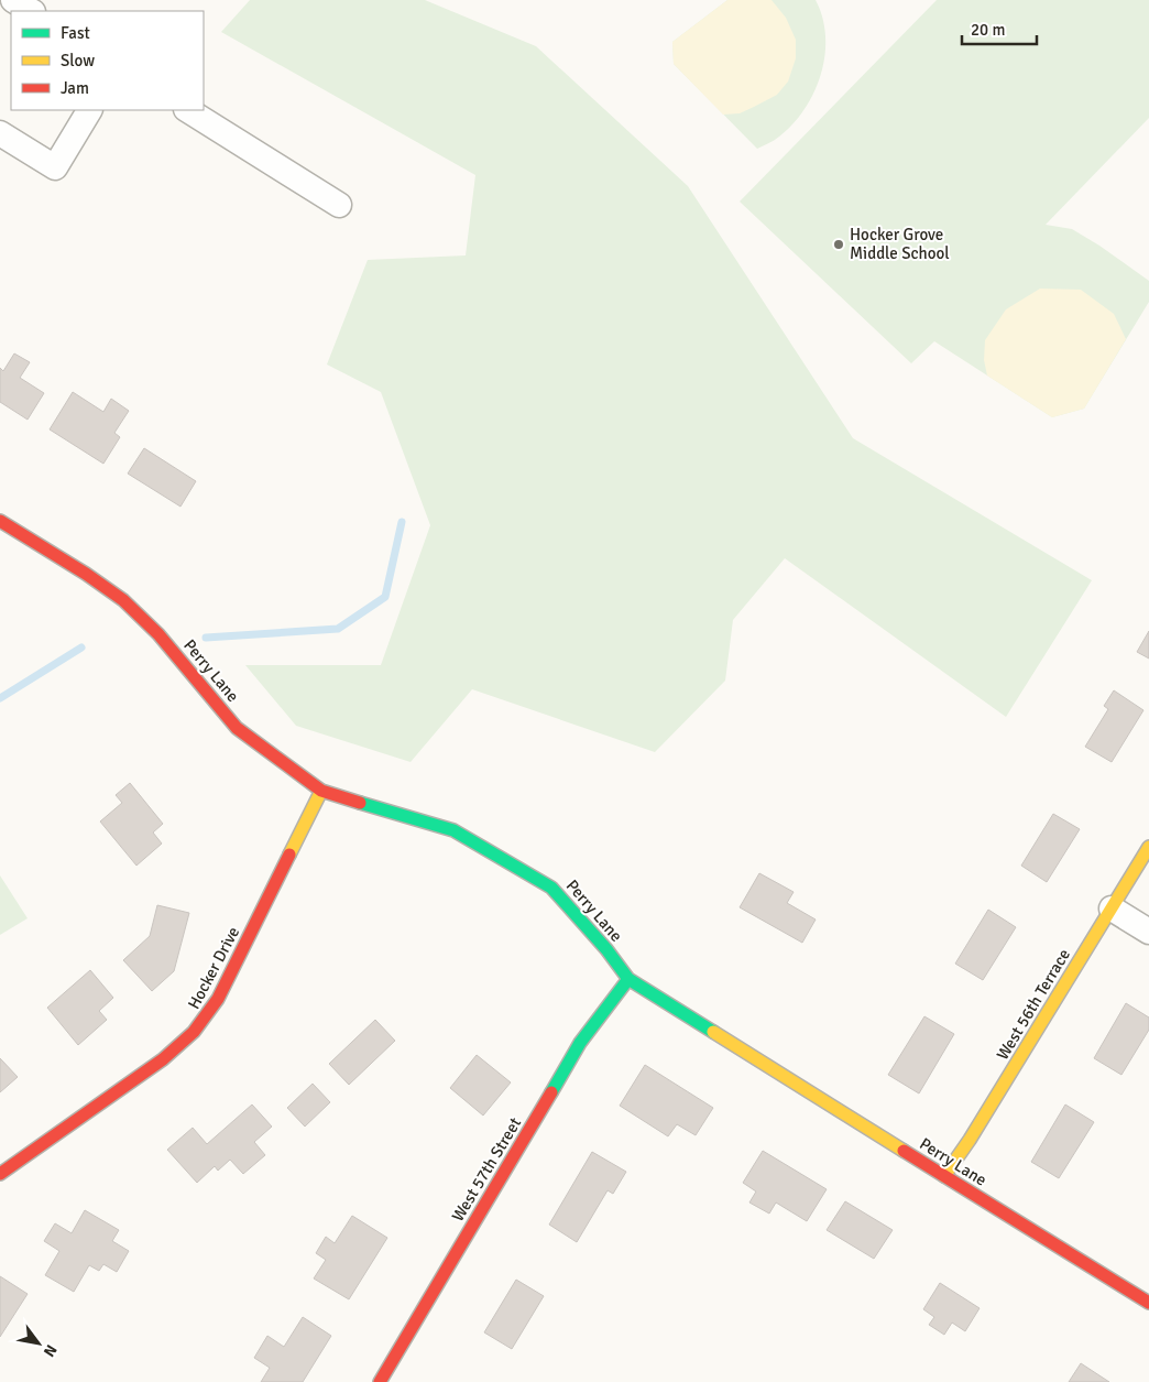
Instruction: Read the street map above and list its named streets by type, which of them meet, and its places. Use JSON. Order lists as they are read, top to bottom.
{
  "streets": {
    "street": [
      "Perry Lane",
      "Hocker Drive",
      "West 56th Terrace",
      "West 57th Street"
    ]
  },
  "crossings": [
    ["Perry Lane", "Hocker Drive"],
    ["Perry Lane", "West 56th Terrace"],
    ["Perry Lane", "West 57th Street"]
  ],
  "places": ["Hocker Grove Middle School"],
  "legend": ["Fast", "Slow", "Jam"],
  "scale_bar": "20 m",
  "north": "bottom right"
}
